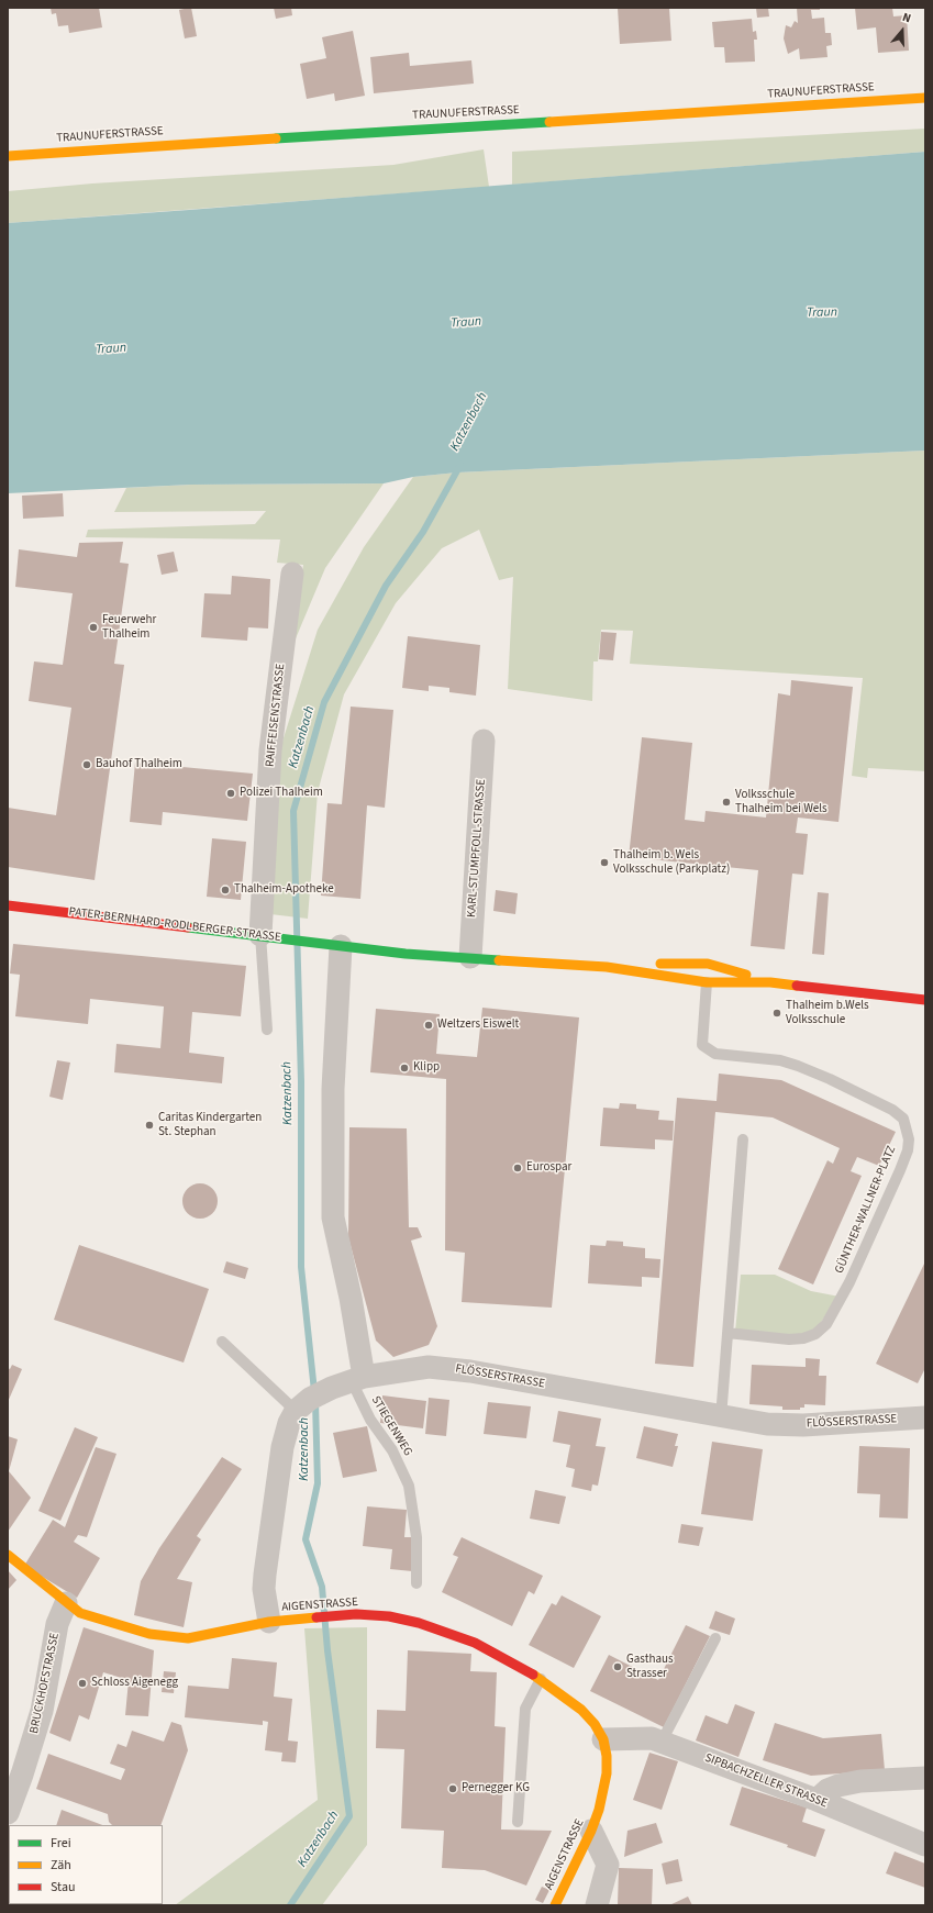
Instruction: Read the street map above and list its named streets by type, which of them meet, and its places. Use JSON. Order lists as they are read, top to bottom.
{
  "streets": {
    "street": [
      "TRAUNUFERSTRASSE",
      "RAIFFEISENSTRASSE",
      "KARL-STUMPFOLL-STRASSE",
      "PATER-BERNHARD-RODLBERGER-STRASSE",
      "FLÖSSERSTRASSE",
      "AIGENSTRASSE",
      "BRUCKHOFSTRASSE",
      "SIPBACHZELLER STRASSE"
    ],
    "lane": ["GÜNTHER-WALLNER-PLATZ", "STIEGENWEG"]
  },
  "crossings": [
    ["RAIFFEISENSTRASSE", "PATER-BERNHARD-RODLBERGER-STRASSE"],
    ["KARL-STUMPFOLL-STRASSE", "PATER-BERNHARD-RODLBERGER-STRASSE"],
    ["PATER-BERNHARD-RODLBERGER-STRASSE", "GÜNTHER-WALLNER-PLATZ"],
    ["FLÖSSERSTRASSE", "STIEGENWEG"],
    ["AIGENSTRASSE", "BRUCKHOFSTRASSE"],
    ["AIGENSTRASSE", "SIPBACHZELLER STRASSE"]
  ],
  "water": ["Traun", "Katzenbach"],
  "places": [
    "Feuerwehr Thalheim",
    "Bauhof Thalheim",
    "Polizei Thalheim",
    "Volksschule Thalheim bei Wels",
    "Thalheim b. Wels Volksschule (Parkplatz)",
    "Thalheim-Apotheke",
    "Thalheim b.Wels Volksschule",
    "Weltzers Eiswelt",
    "Klipp",
    "Caritas Kindergarten St. Stephan",
    "Eurospar",
    "Gasthaus Strasser",
    "Schloss Aigenegg",
    "Pernegger KG"
  ],
  "legend": ["Frei", "Zäh", "Stau"],
  "north": "top"
}
